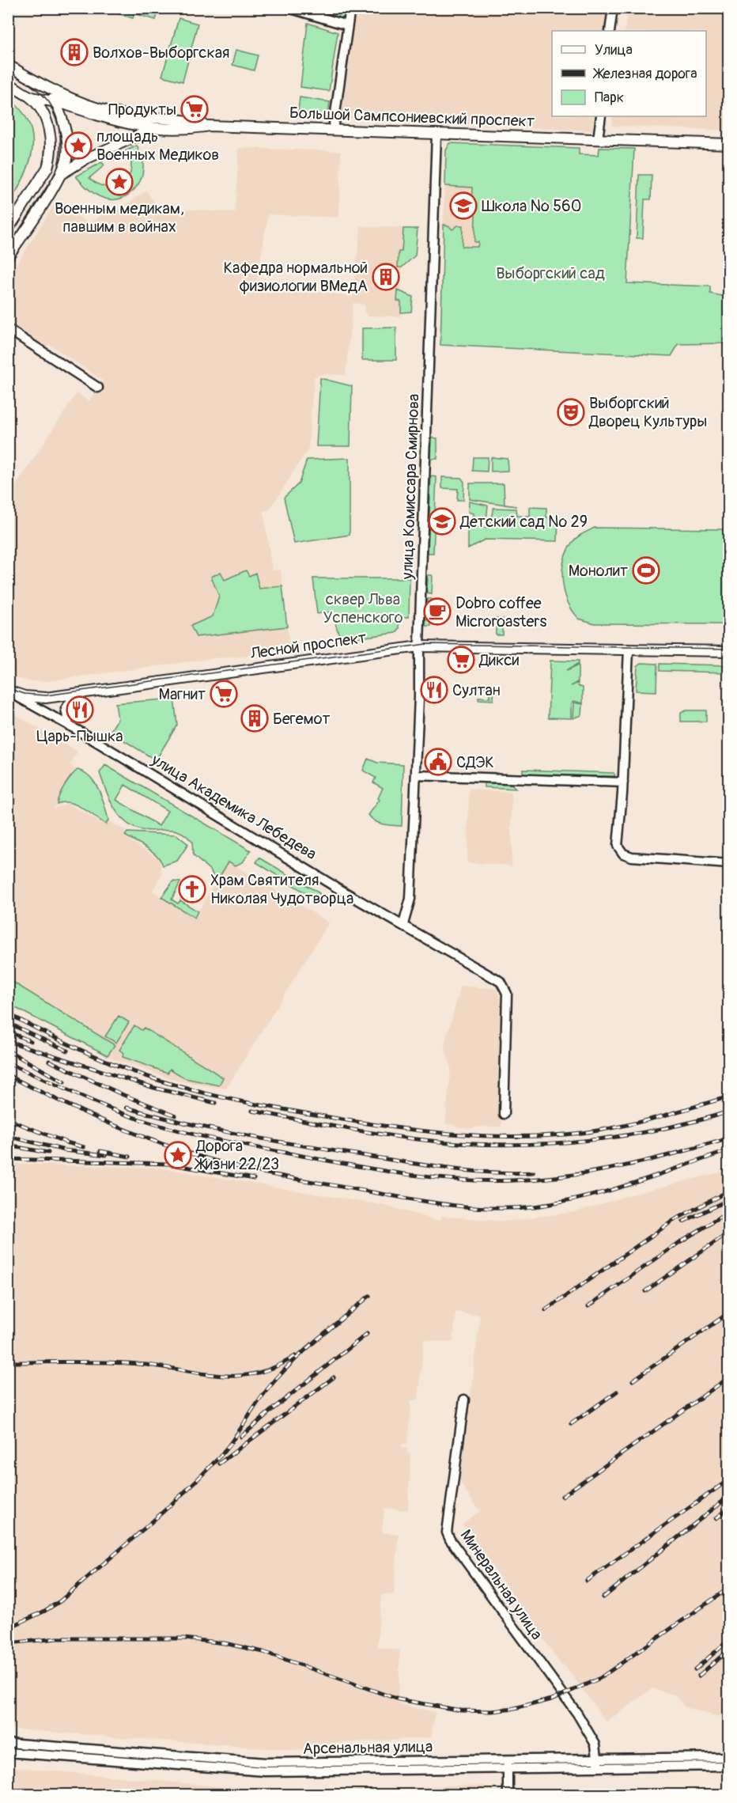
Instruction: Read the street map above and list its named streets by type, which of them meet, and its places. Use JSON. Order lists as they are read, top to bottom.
{
  "streets": {
    "main road": ["Большой Сампсониевский проспект", "Лесной проспект"],
    "street": [
      "улица Комиссара Смирнова",
      "улица Академика Лебедева",
      "Минеральная улица",
      "Арсенальная улица"
    ]
  },
  "crossings": [
    ["Большой Сампсониевский проспект", "улица Комиссара Смирнова"],
    ["улица Комиссара Смирнова", "Лесной проспект"],
    ["улица Комиссара Смирнова", "улица Академика Лебедева"],
    ["Лесной проспект", "улица Академика Лебедева"],
    ["Минеральная улица", "Арсенальная улица"]
  ],
  "parks": ["Выборгский сад", "сквер Льва Успенского"],
  "places": {
    "building": ["Волхов-Выборгская", "Кафедра нормальной физиологии ВМедА", "Бегемот"],
    "supermarket": ["Продукты", "Дикси", "Магнит"],
    "place": ["площадь Военных Медиков", "Военным медикам, павшим в войнах", "Дорога Жизни 22/23"],
    "school or university": ["Школа № 560", "Детский сад № 29"],
    "theatre": ["Выборгский Дворец Культуры"],
    "sports": ["Монолит"],
    "cafe": ["Dobro coffee Microroasters"],
    "restaurant": ["Султан", "Царь-Пышка"],
    "public building": ["СДЭК"],
    "church": ["Храм Святителя Николая Чудотворца"]
  },
  "legend": ["Улица", "Железная дорога", "Парк"]
}
